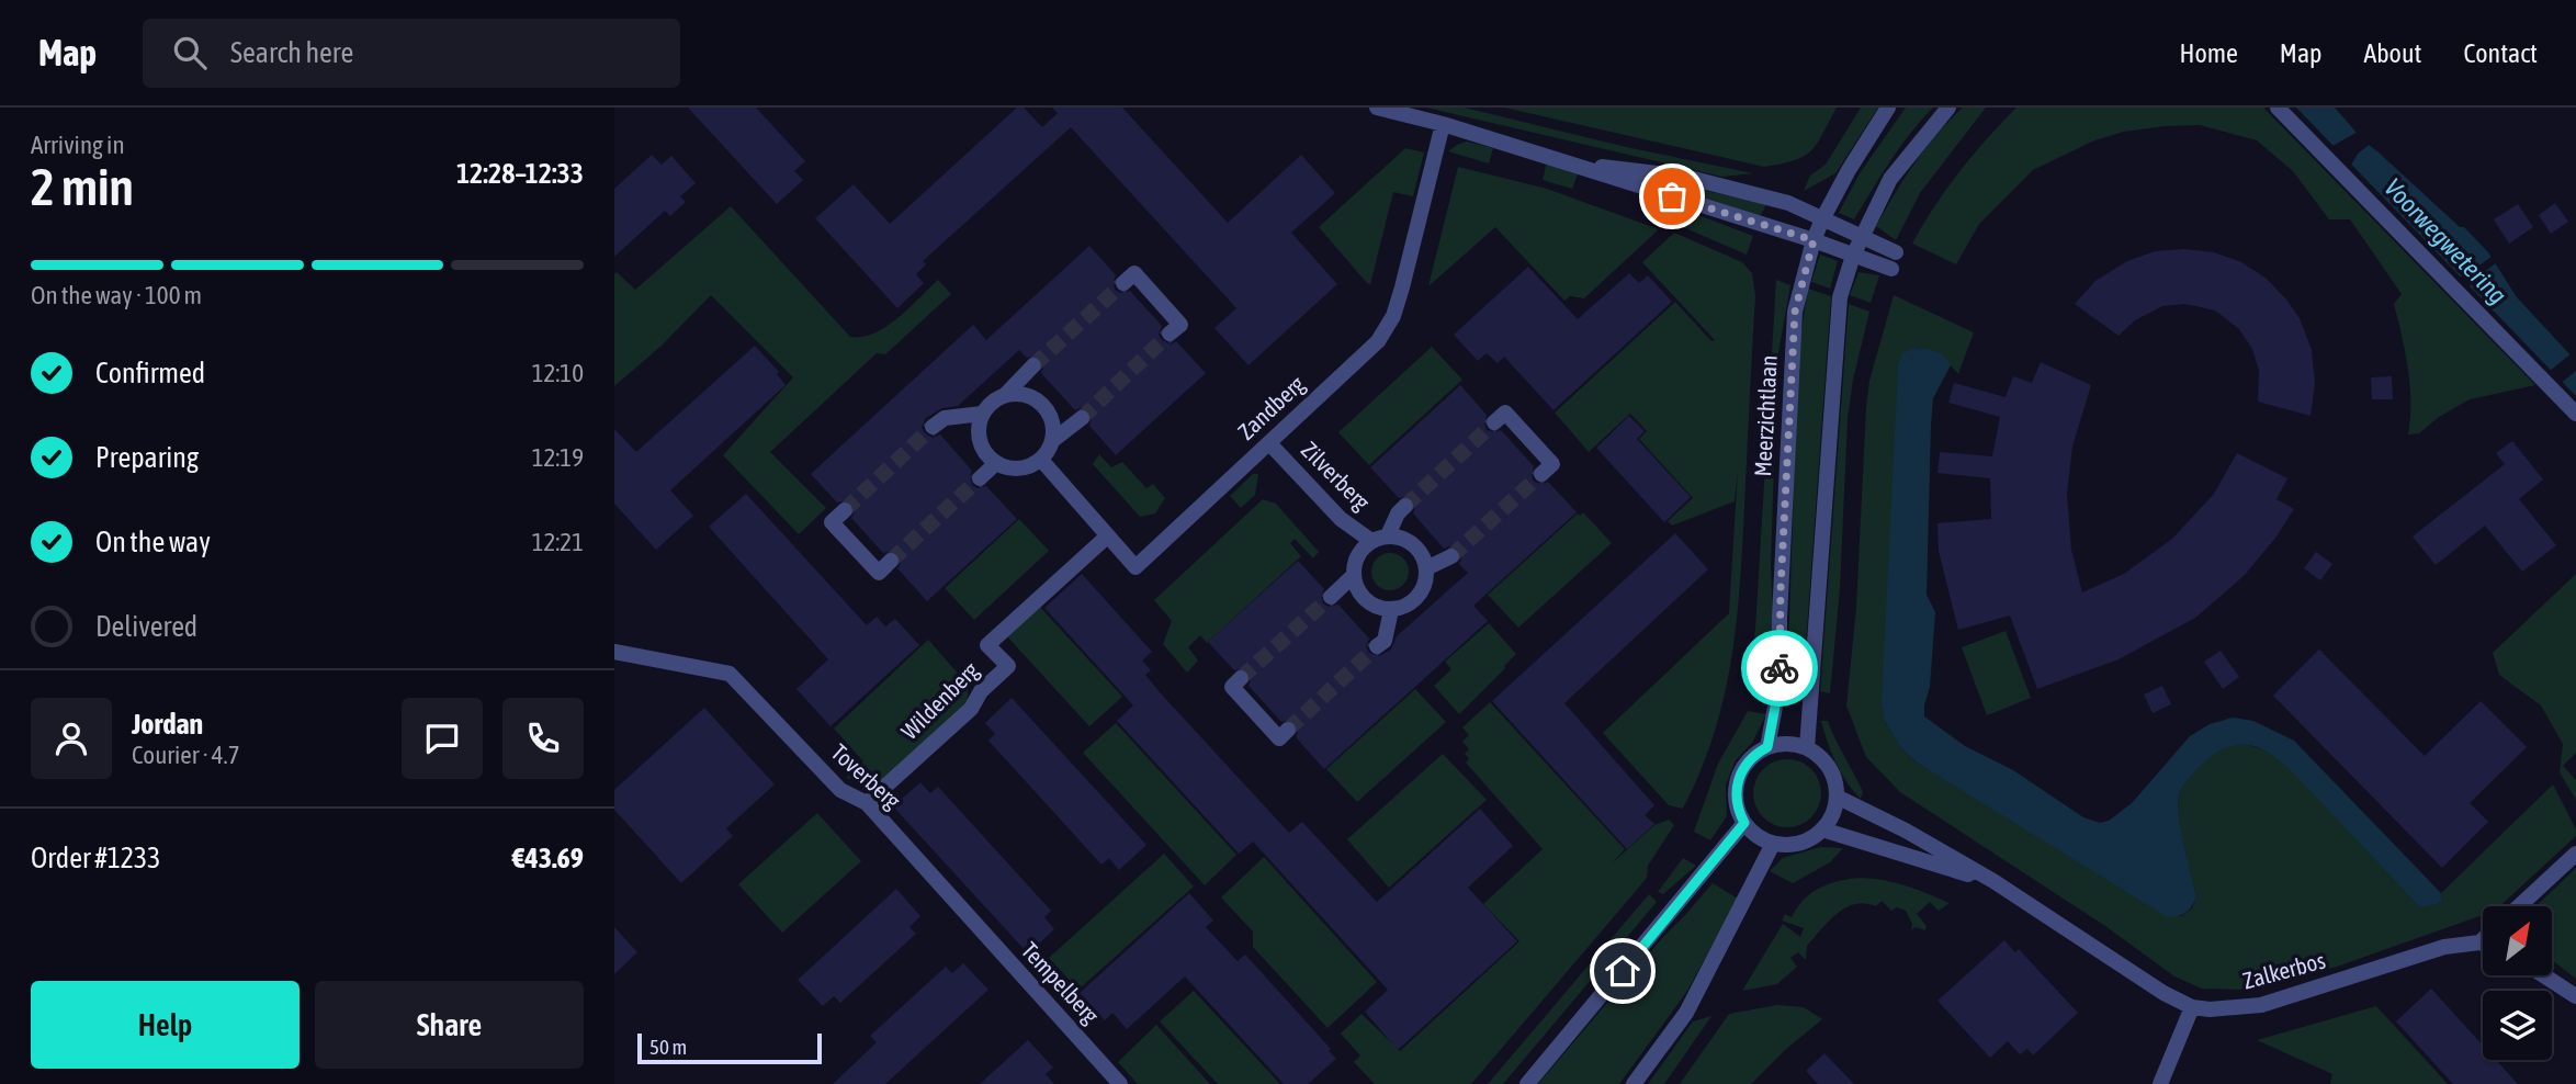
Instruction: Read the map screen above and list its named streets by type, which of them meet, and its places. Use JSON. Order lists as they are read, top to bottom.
{
  "streets": {
    "street": [
      "Zandberg",
      "Meerzichtlaan",
      "Zilverberg",
      "Wildenberg",
      "Toverberg",
      "Zalkerbos",
      "Tempelberg"
    ]
  },
  "crossings": [
    ["Zandberg", "Zilverberg"],
    ["Zandberg", "Wildenberg"],
    ["Meerzichtlaan", "Zalkerbos"],
    ["Wildenberg", "Toverberg"],
    ["Toverberg", "Tempelberg"]
  ],
  "water": ["Voorwegwetering"],
  "scale_bar": "50 m",
  "north": "top right",
  "page": {
    "header": "Map",
    "search": "Search here",
    "nav": [
      "Home",
      "Map",
      "About",
      "Contact"
    ],
    "heading": ["2 min", "Arriving in", "12:28–12:33"],
    "panel": [
      "Jordan",
      "Courier · 4.7",
      "Order #1233",
      "€43.69"
    ],
    "bar": "On the way · 100 m",
    "list": [
      ["Confirmed", "12:10"],
      ["Preparing", "12:19"],
      ["On the way", "12:21"],
      "Delivered"
    ],
    "buttons": ["Help", "Share"],
    "scale": "50 m"
  }
}
